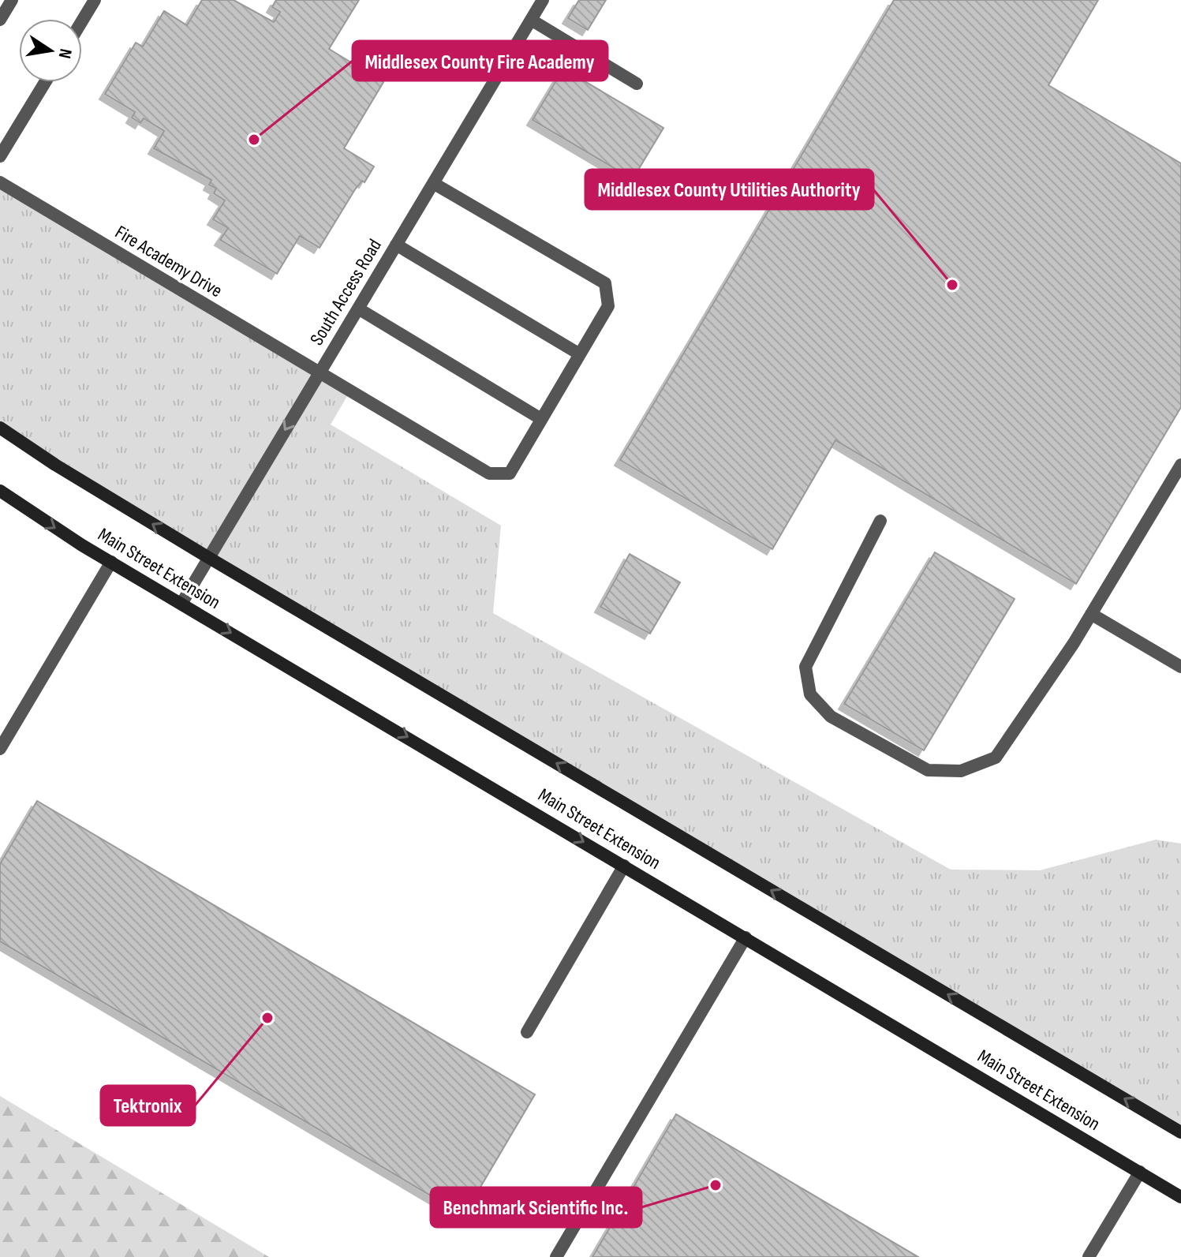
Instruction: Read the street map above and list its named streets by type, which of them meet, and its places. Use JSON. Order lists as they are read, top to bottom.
{
  "streets": {
    "main road": ["Main Street Extension"],
    "lane": ["Fire Academy Drive", "South Access Road"]
  },
  "crossings": [
    ["Fire Academy Drive", "South Access Road"],
    ["South Access Road", "Main Street Extension"]
  ],
  "places": [
    "Middlesex County Fire Academy",
    "Middlesex County Utilities Authority",
    "Tektronix",
    "Benchmark Scientific Inc."
  ],
  "north": "right"
}
